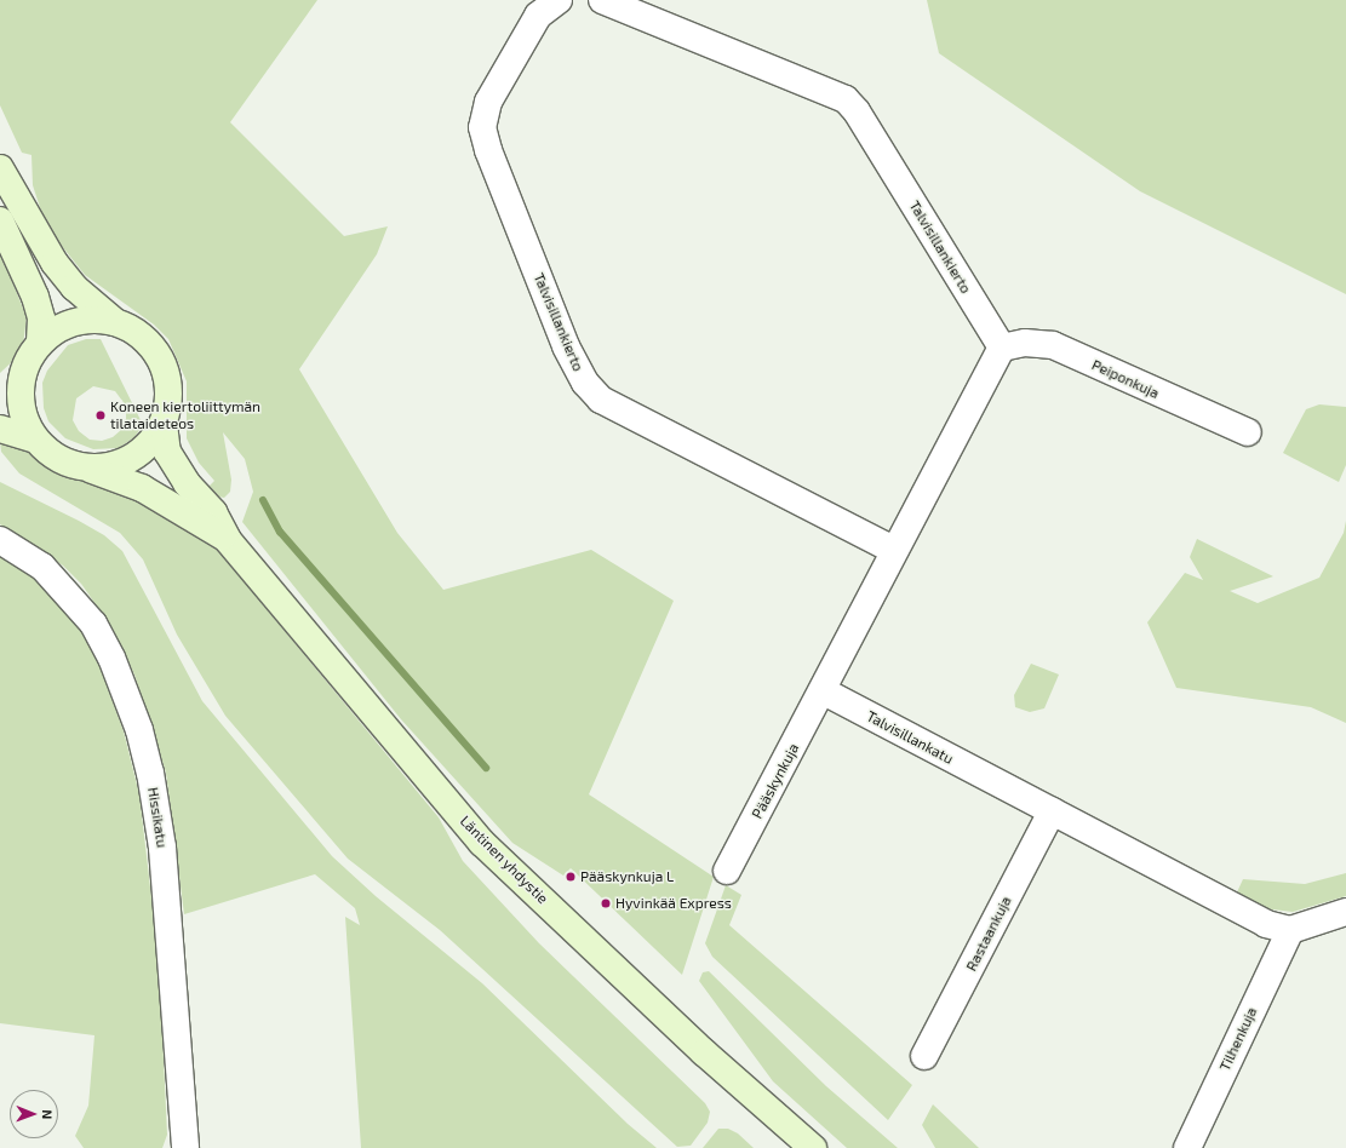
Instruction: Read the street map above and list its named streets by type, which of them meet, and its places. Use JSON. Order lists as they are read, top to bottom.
{
  "streets": {
    "main road": ["Läntinen yhdystie"],
    "street": [
      "Talvisillankierto",
      "Peiponkuja",
      "Talvisillankatu",
      "Pääskynkuja",
      "Hissikatu",
      "Rastaankuja",
      "Tilhenkuja"
    ]
  },
  "crossings": [
    ["Talvisillankierto", "Peiponkuja"],
    ["Talvisillankatu", "Pääskynkuja"],
    ["Talvisillankatu", "Rastaankuja"],
    ["Talvisillankatu", "Tilhenkuja"]
  ],
  "places": ["Koneen kiertoliittymän tilataideteos", "Pääskynkuja L", "Hyvinkää Express"],
  "north": "right"
}
